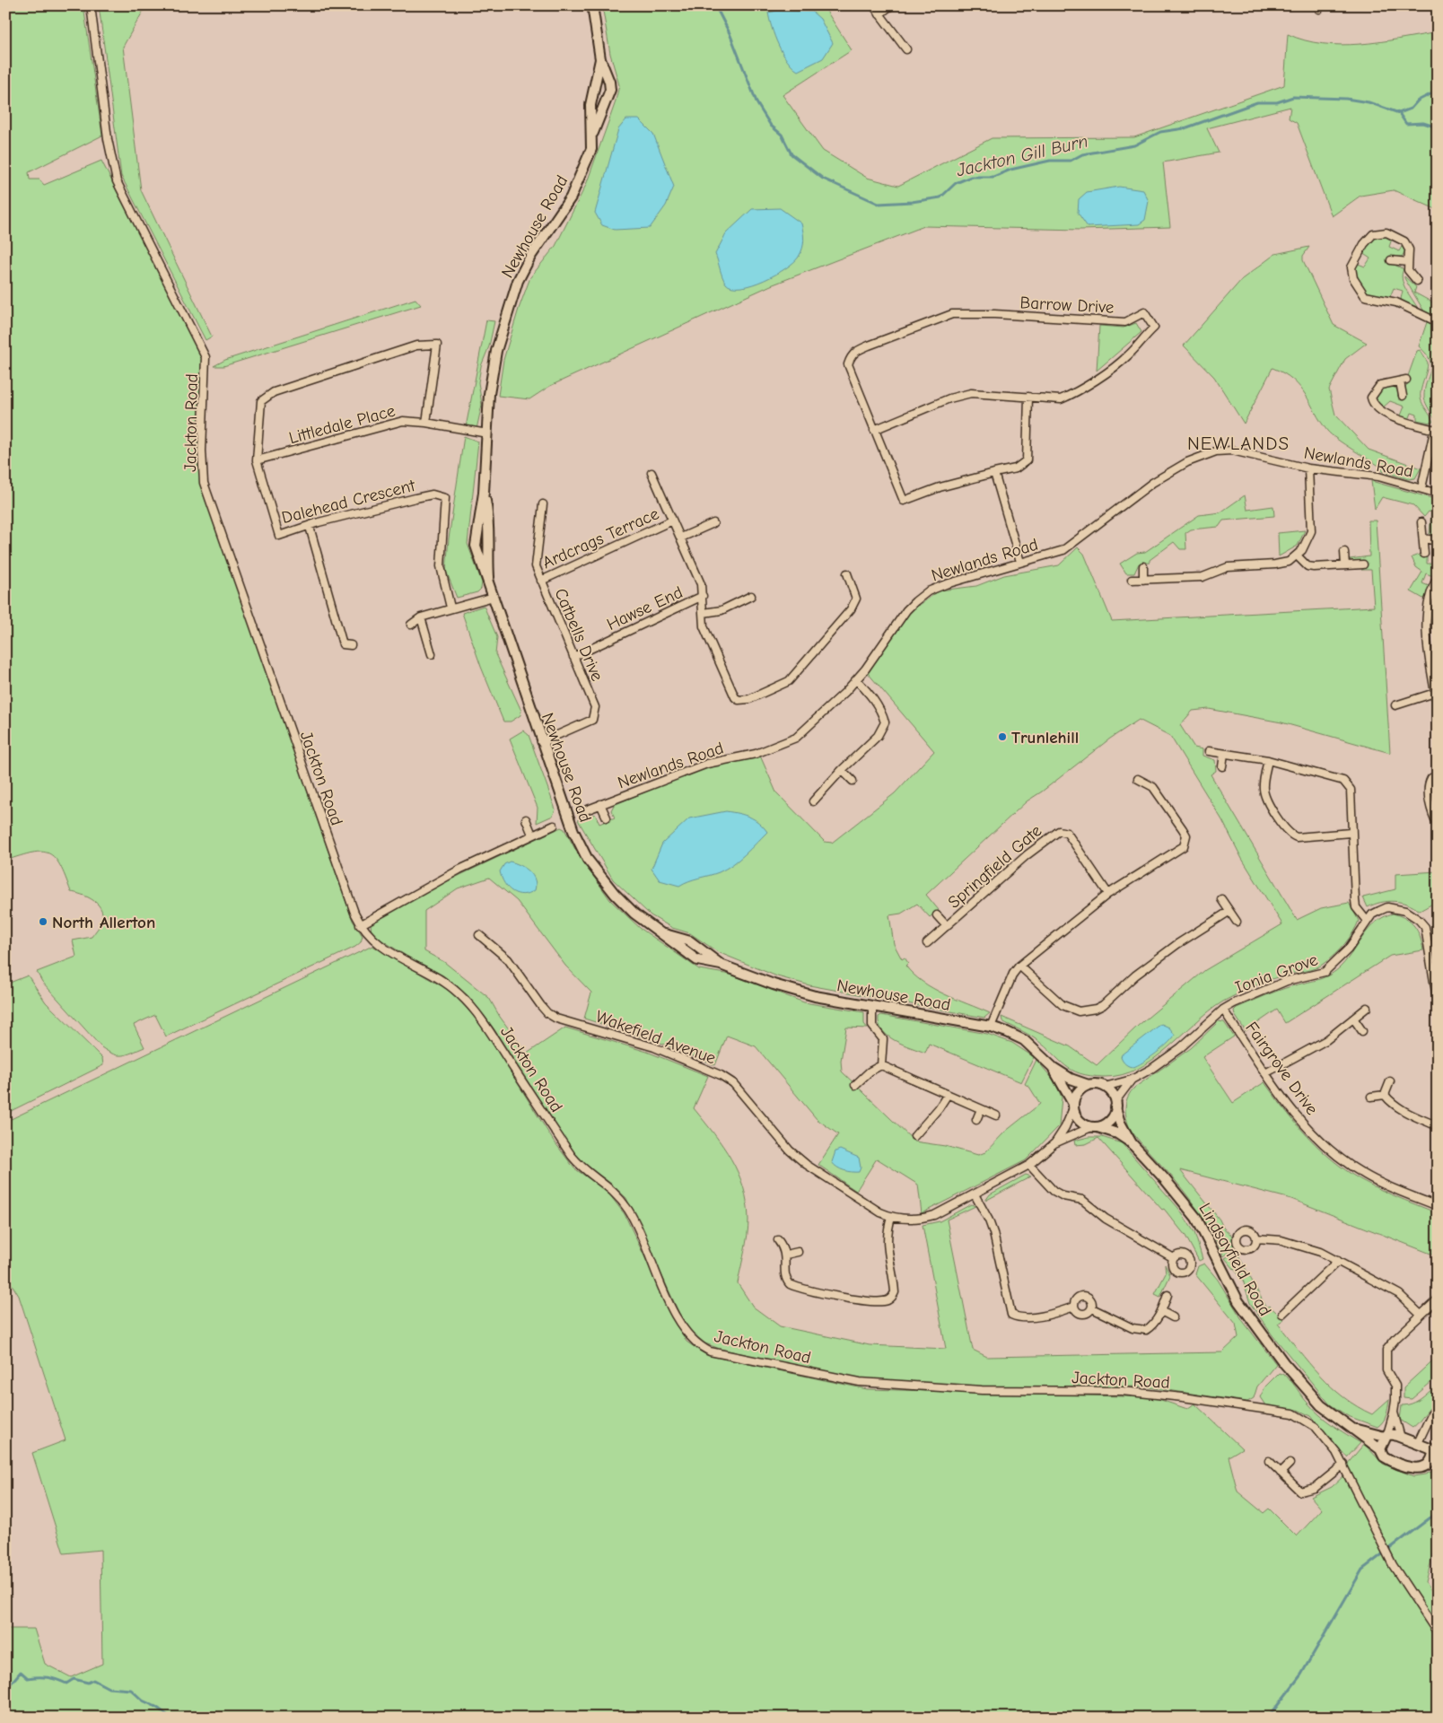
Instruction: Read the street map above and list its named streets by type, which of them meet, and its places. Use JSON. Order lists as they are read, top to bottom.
{
  "streets": {
    "street": [
      "Newhouse Road",
      "Barrow Drive",
      "Jackton Road",
      "Littledale Place",
      "Newlands Road",
      "Dalehead Crescent",
      "Ardcrags Terrace",
      "Hawse End",
      "Catbells Drive",
      "Springfield Gate",
      "Ionia Grove",
      "Wakefield Avenue",
      "Fairgrove Drive",
      "Lindsayfield Road"
    ]
  },
  "crossings": [
    ["Newhouse Road", "Littledale Place"],
    ["Newhouse Road", "Catbells Drive"],
    ["Newhouse Road", "Ionia Grove"],
    ["Newhouse Road", "Wakefield Avenue"],
    ["Newhouse Road", "Lindsayfield Road"],
    ["Littledale Place", "Dalehead Crescent"],
    ["Ardcrags Terrace", "Catbells Drive"],
    ["Hawse End", "Catbells Drive"],
    ["Ionia Grove", "Wakefield Avenue"],
    ["Ionia Grove", "Fairgrove Drive"],
    ["Ionia Grove", "Lindsayfield Road"],
    ["Wakefield Avenue", "Lindsayfield Road"]
  ],
  "districts": ["NEWLANDS"],
  "water": ["Jackton Gill Burn"],
  "places": ["Trunlehill", "North Allerton"]
}
